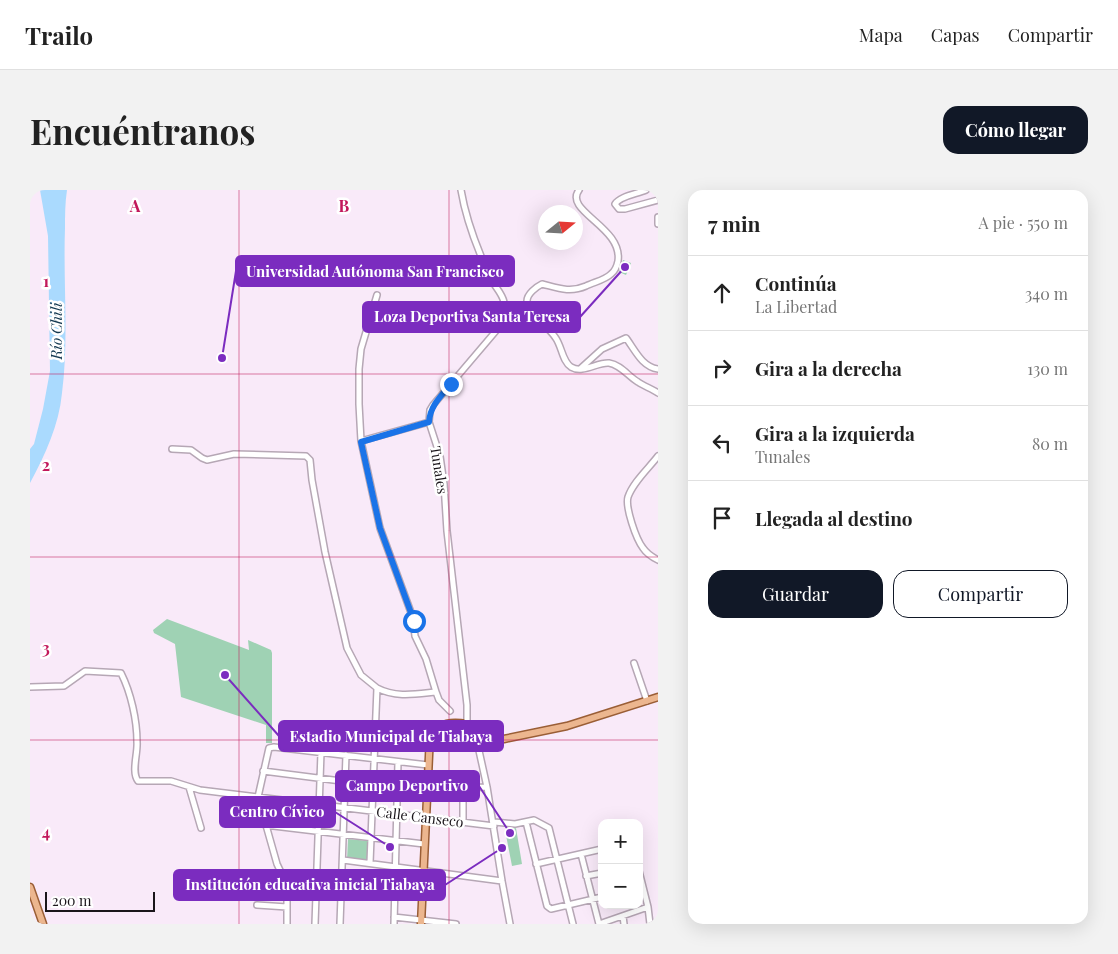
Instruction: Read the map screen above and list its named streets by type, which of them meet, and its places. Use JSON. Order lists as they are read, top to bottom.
{
  "streets": {
    "street": ["Tunales", "Calle Canseco"]
  },
  "water": ["Río Chili"],
  "places": [
    "Loza Deportiva Santa Teresa",
    "Universidad Autónoma San Francisco",
    "Estadio Municipal de Tiabaya",
    "Campo Deportivo",
    "Centro Cívico",
    "Institución educativa inicial Tiabaya"
  ],
  "scale_bar": "200 m",
  "north": "right",
  "page": {
    "header": "Trailo",
    "nav": ["Mapa", "Capas", "Compartir"],
    "buttons": [
      "Cómo llegar",
      ["Guardar", "Compartir"]
    ],
    "title": "Encuéntranos",
    "heading": ["7 min", "A pie · 550 m"],
    "list": [
      ["Continúa", "La Libertad", "340 m"],
      ["Gira a la derecha", "130 m"],
      ["Gira a la izquierda", "Tunales", "80 m"],
      "Llegada al destino"
    ],
    "map_buttons": ["+", "−"],
    "scale": "200 m"
  },
  "grid": {
    "columns": ["A", "B"],
    "rows": [
      "1",
      "2",
      "3",
      "4"
    ]
  }
}
